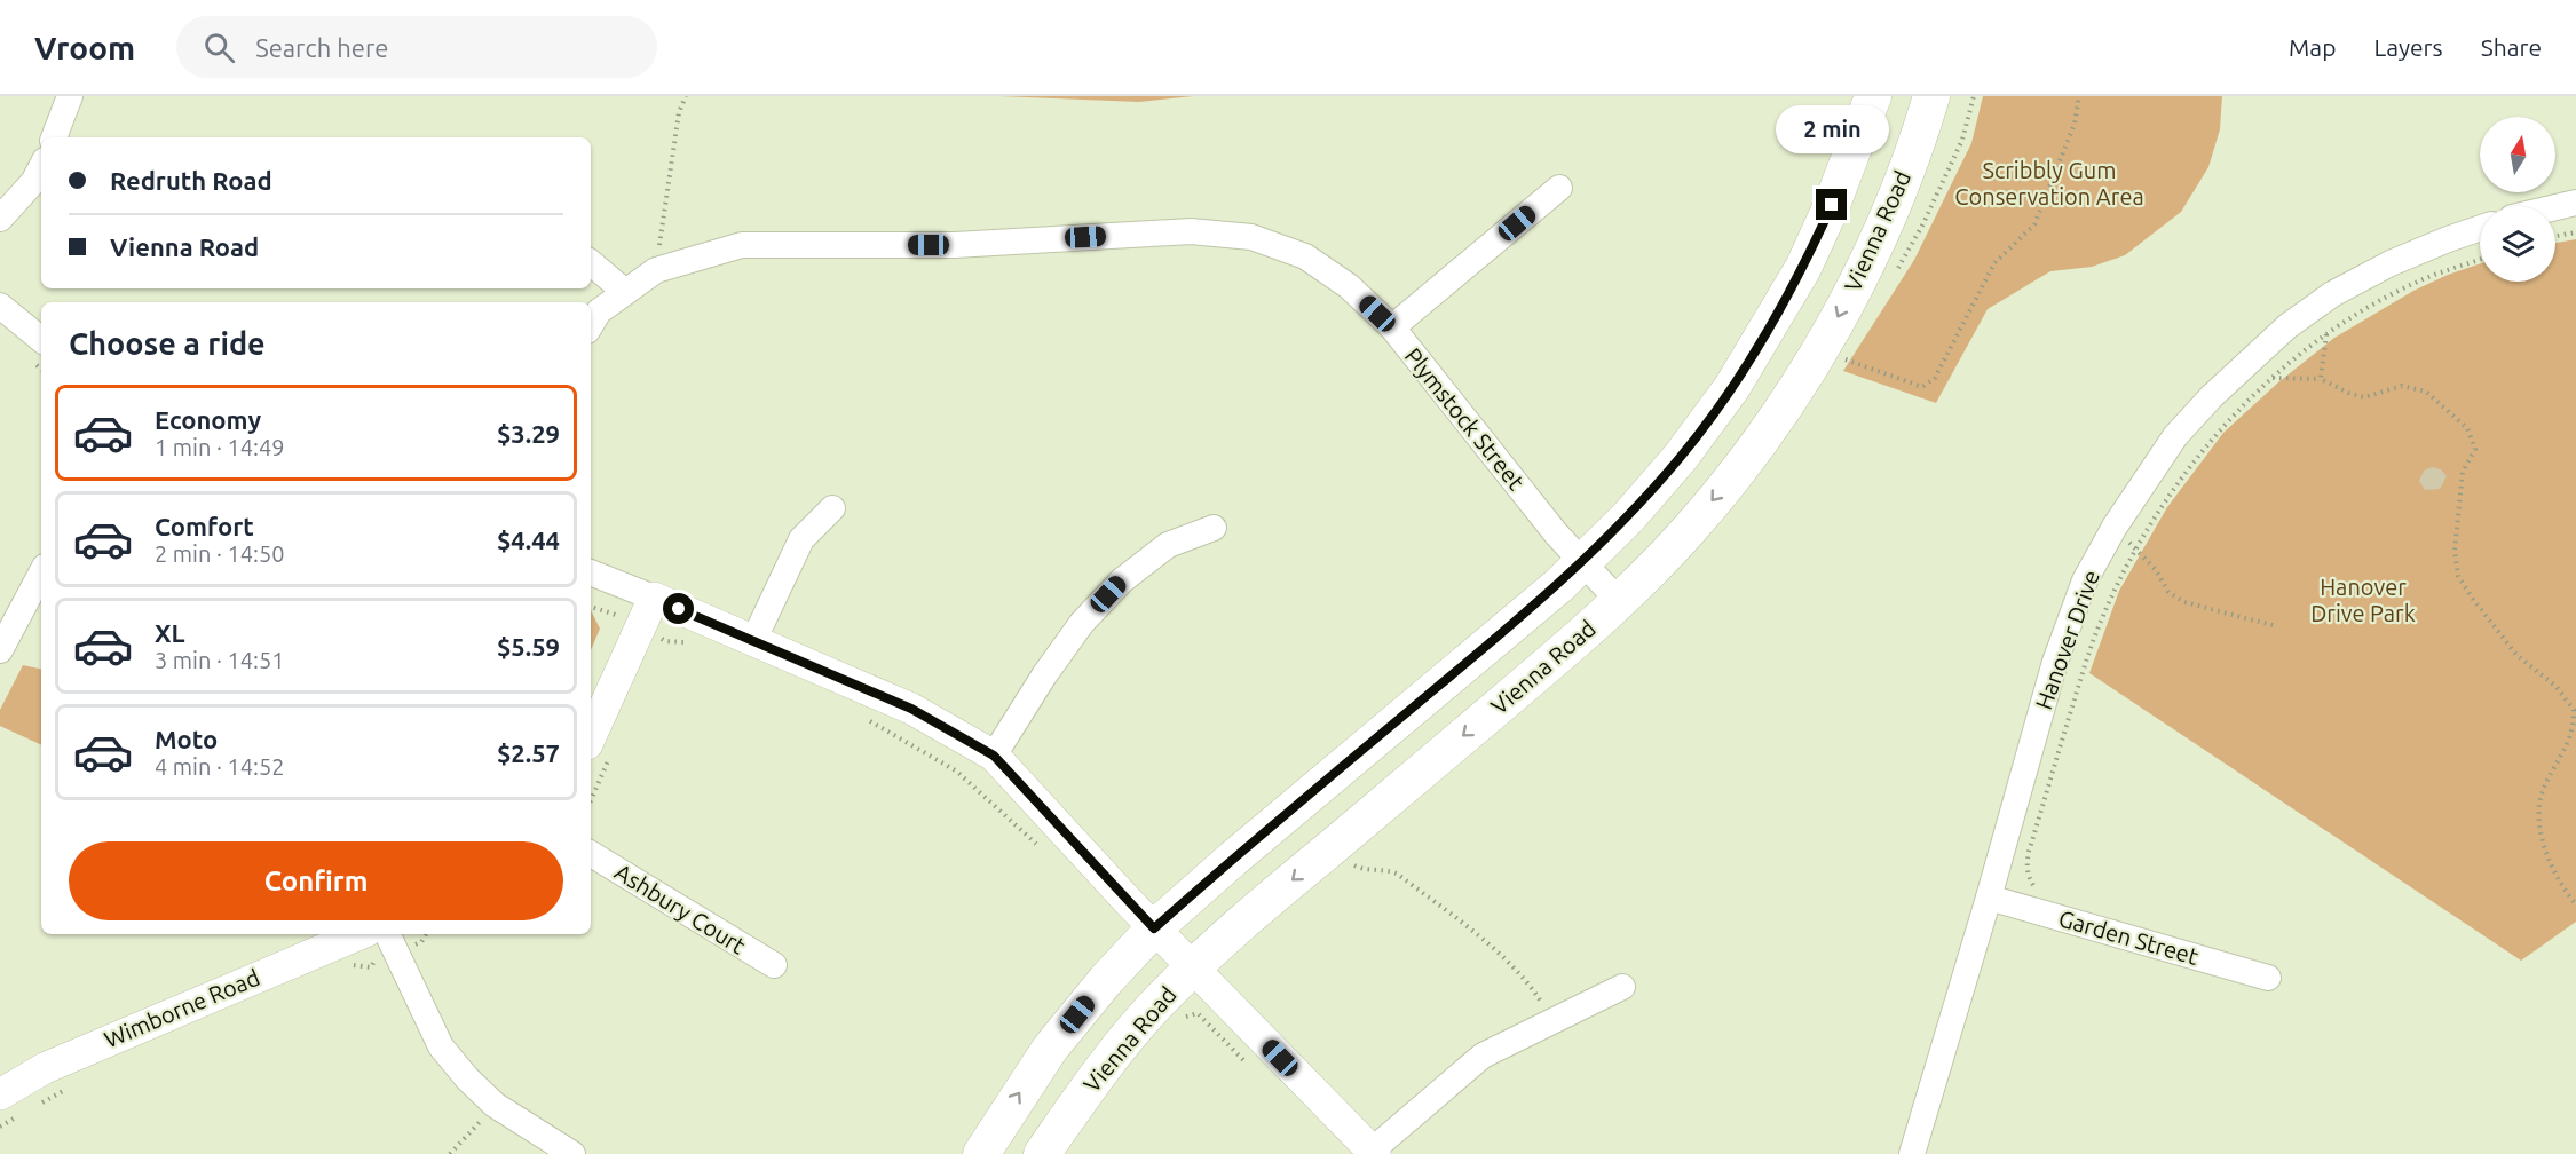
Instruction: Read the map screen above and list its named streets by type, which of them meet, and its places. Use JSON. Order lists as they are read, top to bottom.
{
  "streets": {
    "main road": ["Vienna Road"],
    "street": [
      "Plymstock Street",
      "Hanover Drive",
      "Ashbury Court",
      "Garden Street",
      "Wimborne Road"
    ]
  },
  "crossings": [
    ["Vienna Road", "Plymstock Street"],
    ["Hanover Drive", "Garden Street"]
  ],
  "parks": ["Scribbly Gum Conservation Area", "Hanover Drive Park"],
  "north": "top",
  "page": {
    "header": "Vroom",
    "search": "Search here",
    "nav": ["Map", "Layers", "Share"],
    "bubble": "2 min",
    "banner": ["Redruth Road", "Vienna Road"],
    "heading": "Choose a ride",
    "list": [
      {
        "name": "Economy",
        "note": "1 min · 14:49",
        "value": "$3.29"
      },
      {
        "name": "Comfort",
        "note": "2 min · 14:50",
        "value": "$4.44"
      },
      {
        "name": "XL",
        "note": "3 min · 14:51",
        "value": "$5.59"
      },
      {
        "name": "Moto",
        "note": "4 min · 14:52",
        "value": "$2.57"
      }
    ],
    "buttons": "Confirm"
  }
}
